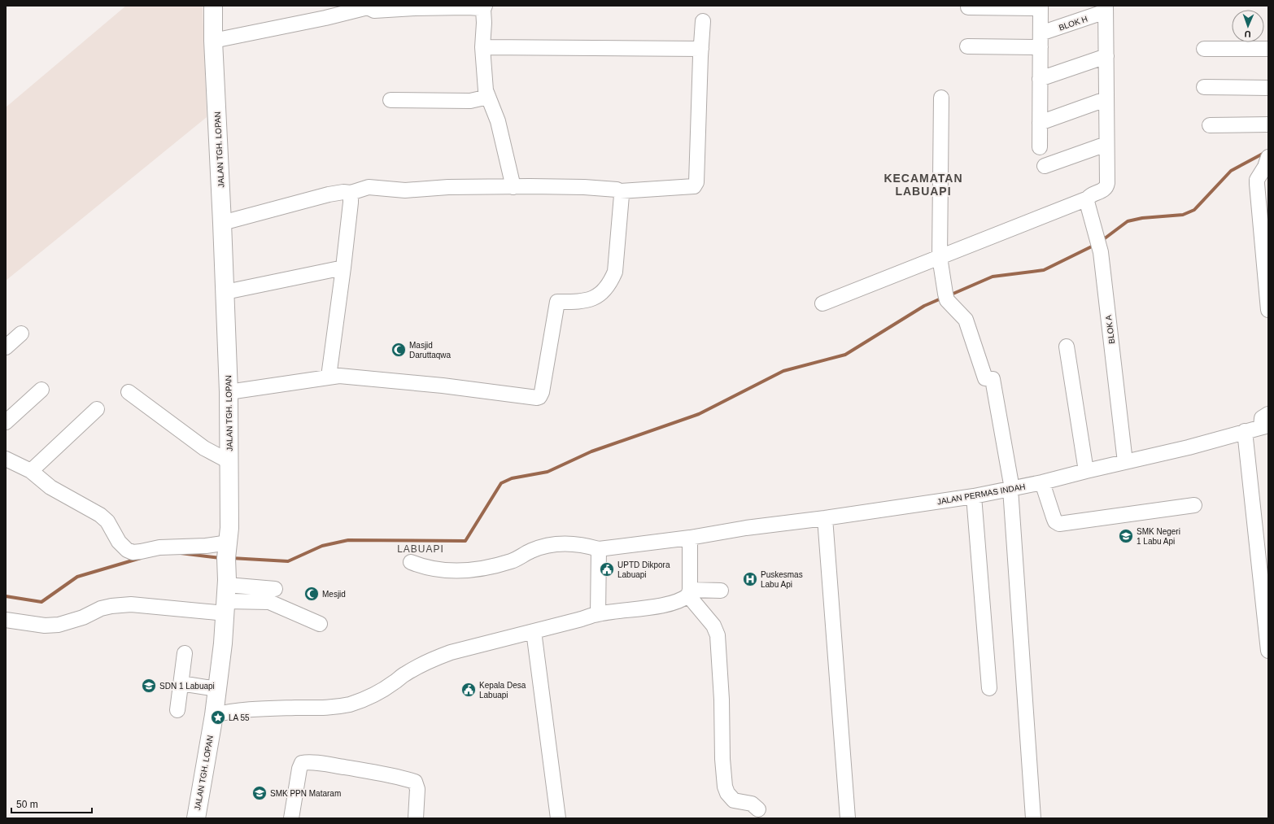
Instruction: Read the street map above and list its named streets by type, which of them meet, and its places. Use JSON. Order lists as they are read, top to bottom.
{
  "streets": {
    "highway": ["JALAN TGH. LOPAN"],
    "street": ["BLOK H", "BLOK A", "JALAN PERMAS INDAH"]
  },
  "crossings": [
    ["BLOK A", "JALAN PERMAS INDAH"]
  ],
  "districts": ["KECAMATAN LABUAPI", "LABUAPI"],
  "places": {
    "mosque": ["Masjid Daruttaqwa", "Mesjid"],
    "school or university": ["SMK Negeri 1 Labu Api", "SDN 1 Labuapi", "SMK PPN Mataram"],
    "public building": ["UPTD Dikpora Labuapi", "Kepala Desa Labuapi"],
    "hospital": ["Puskesmas Labu Api"],
    "place": ["LA 55"]
  },
  "scale_bar": "50 m",
  "north": "bottom"
}
